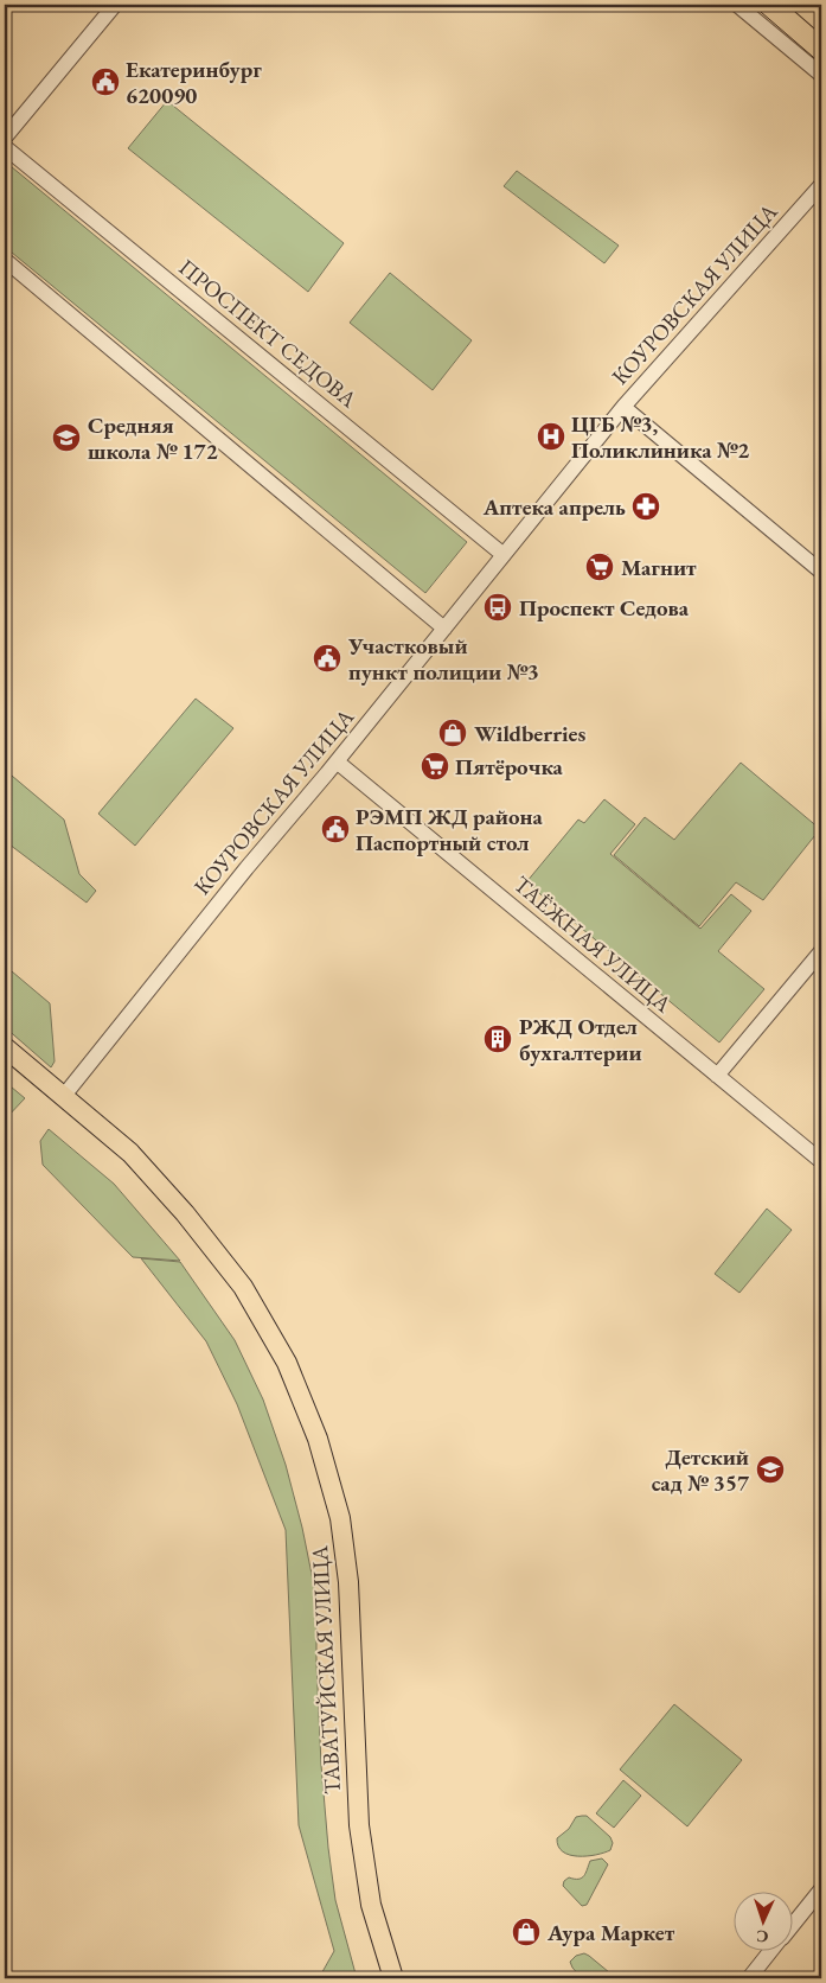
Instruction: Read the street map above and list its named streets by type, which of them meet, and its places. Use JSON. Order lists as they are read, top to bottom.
{
  "streets": {
    "main road": ["ТАВАТУЙСКАЯ УЛИЦА"],
    "street": ["КОУРОВСКАЯ УЛИЦА", "ПРОСПЕКТ СЕДОВА", "ТАЁЖНАЯ УЛИЦА"]
  },
  "crossings": [
    ["КОУРОВСКАЯ УЛИЦА", "ПРОСПЕКТ СЕДОВА"],
    ["КОУРОВСКАЯ УЛИЦА", "ТАЁЖНАЯ УЛИЦА"],
    ["КОУРОВСКАЯ УЛИЦА", "ТАВАТУЙСКАЯ УЛИЦА"]
  ],
  "places": {
    "public building": ["Екатеринбург 620090", "Участковый пункт полиции №3", "РЭМП ЖД района Паспортный стол"],
    "hospital": ["ЦГБ №3, Поликлиника №2"],
    "school or university": ["Средняя школа № 172", "Детский сад № 357"],
    "pharmacy": ["Аптека апрель"],
    "supermarket": ["Магнит", "Пятёрочка"],
    "bus stop": ["Проспект Седова"],
    "shop": ["Wildberries", "Аура Маркет"],
    "building": ["РЖД Отдел бухгалтерии"]
  },
  "north": "bottom"
}
